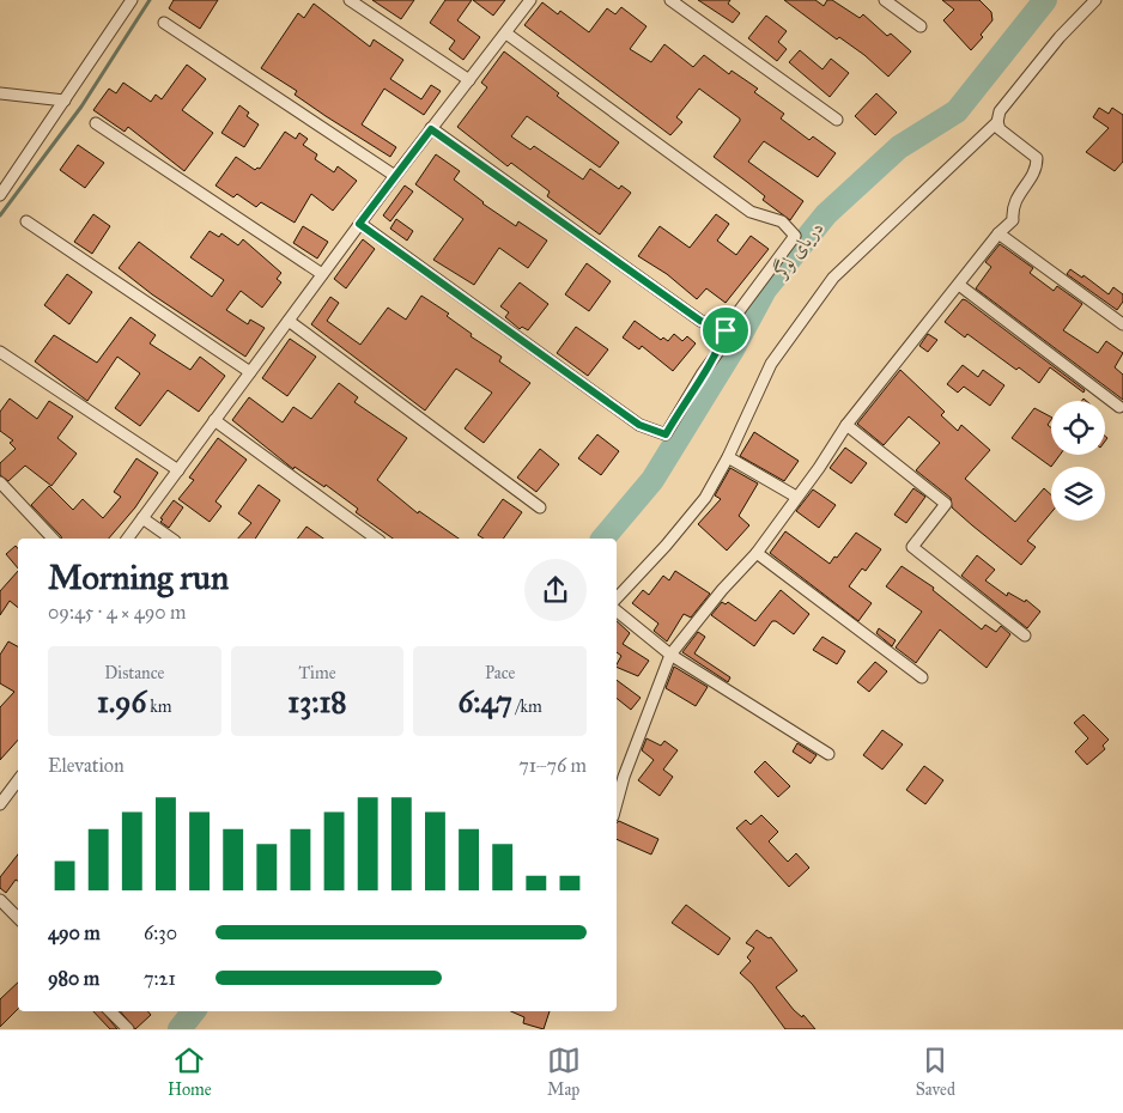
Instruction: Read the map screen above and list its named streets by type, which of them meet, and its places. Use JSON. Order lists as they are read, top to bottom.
{
  "water": ["دریای لوگر"],
  "page": {
    "heading": ["Morning run", "09:45 · 4 × 490 m"],
    "stats": [
      ["Distance", "1.96 km"],
      ["Time", "13:18"],
      ["Pace", "6:47 /km"]
    ],
    "chart": ["Elevation", "71–76 m"],
    "list": [
      {
        "name": "490 m",
        "note": "6:30"
      },
      {
        "name": "980 m",
        "note": "7:21"
      }
    ],
    "tabs": ["Home", "Map", "Saved"]
  }
}
